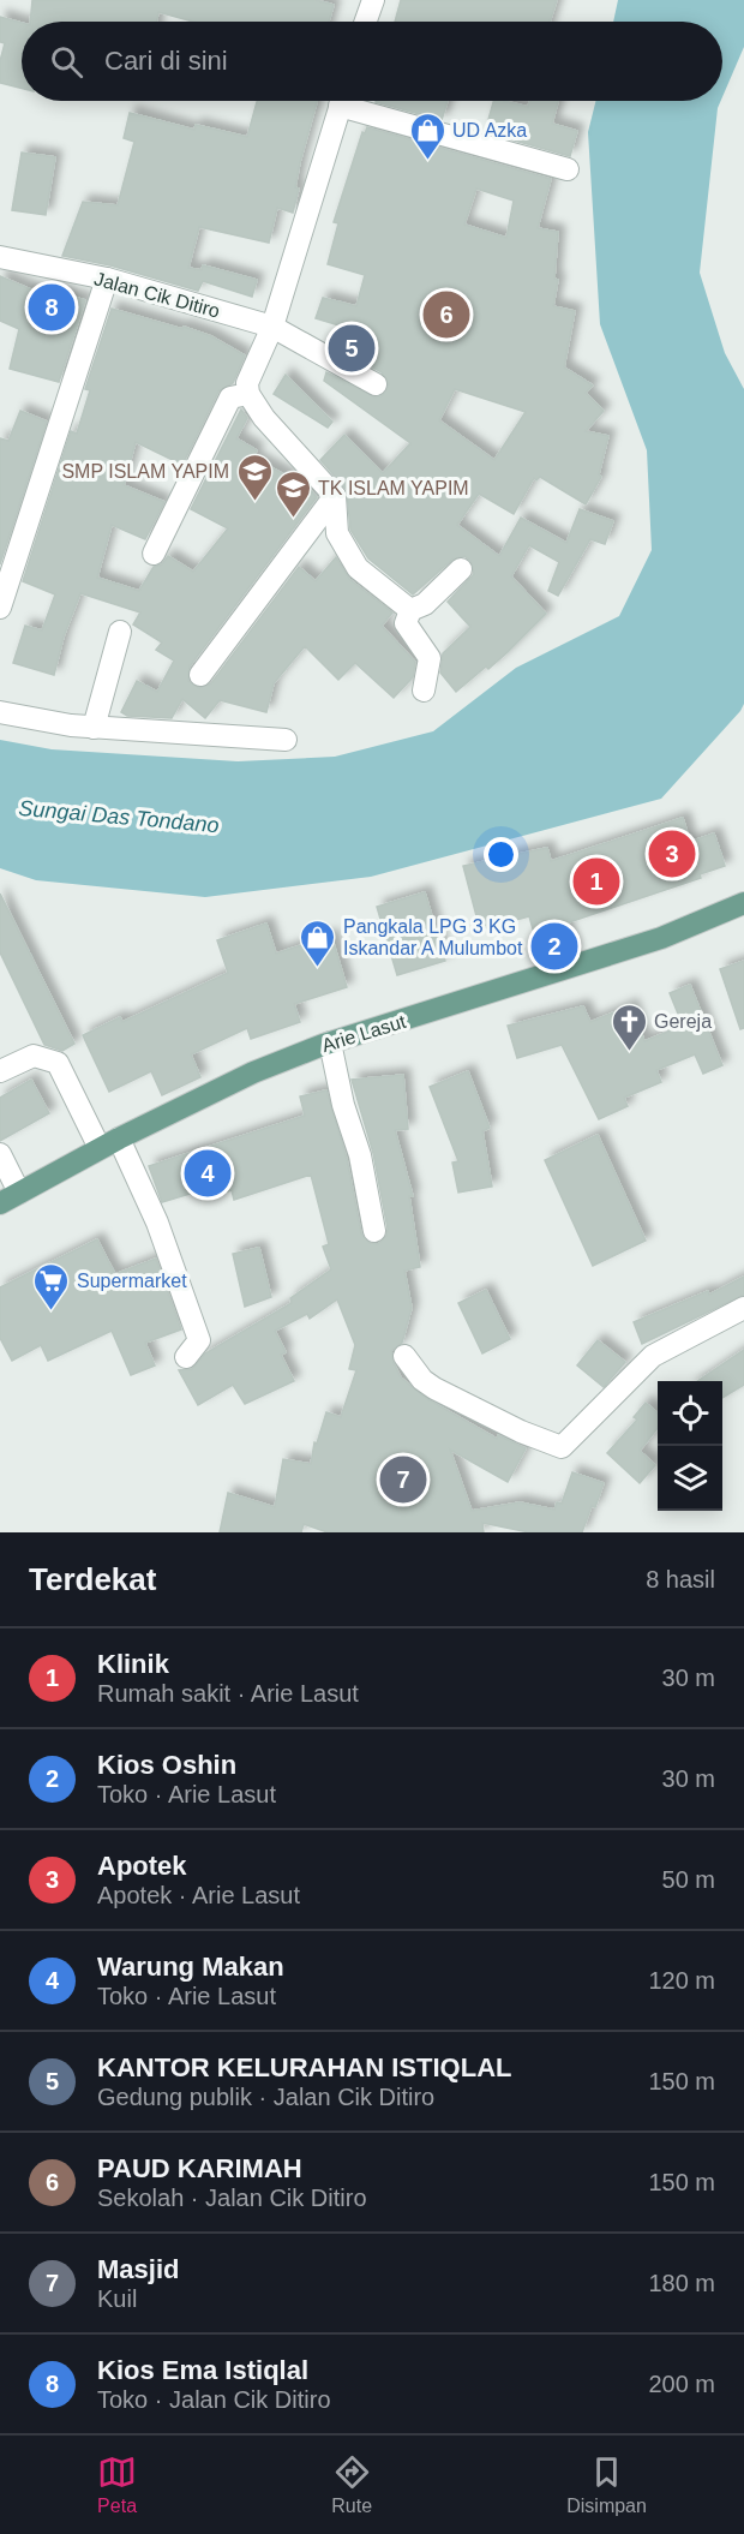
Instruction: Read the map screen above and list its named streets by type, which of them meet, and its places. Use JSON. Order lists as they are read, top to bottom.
{
  "streets": {
    "main road": ["Arie Lasut"],
    "street": ["Jalan Cik Ditiro"]
  },
  "water": ["Sungai Das Tondano"],
  "places": {
    "shop": ["UD Azka", "Pangkala LPG 3 KG Iskandar A Mulumbot"],
    "school or university": ["SMP ISLAM YAPIM", "TK ISLAM YAPIM"],
    "church": ["Gereja"],
    "supermarket": ["Supermarket"]
  },
  "page": {
    "search": "Cari di sini",
    "pins": [
      "8",
      "6",
      "5",
      "3",
      "1",
      "2",
      "4",
      "7"
    ],
    "heading": ["Terdekat", "8 hasil"],
    "list": [
      {
        "mark": "1",
        "name": "Klinik",
        "note": "Rumah sakit · Arie Lasut",
        "value": "30 m"
      },
      {
        "mark": "2",
        "name": "Kios Oshin",
        "note": "Toko · Arie Lasut",
        "value": "30 m"
      },
      {
        "mark": "3",
        "name": "Apotek",
        "note": "Apotek · Arie Lasut",
        "value": "50 m"
      },
      {
        "mark": "4",
        "name": "Warung Makan",
        "note": "Toko · Arie Lasut",
        "value": "120 m"
      },
      {
        "mark": "5",
        "name": "KANTOR KELURAHAN ISTIQLAL",
        "note": "Gedung publik · Jalan Cik Ditiro",
        "value": "150 m"
      },
      {
        "mark": "6",
        "name": "PAUD KARIMAH",
        "note": "Sekolah · Jalan Cik Ditiro",
        "value": "150 m"
      },
      {
        "mark": "7",
        "name": "Masjid",
        "note": "Kuil",
        "value": "180 m"
      },
      {
        "mark": "8",
        "name": "Kios Ema Istiqlal",
        "note": "Toko · Jalan Cik Ditiro",
        "value": "200 m"
      }
    ],
    "nav": ["Peta", "Rute", "Disimpan"]
  }
}
